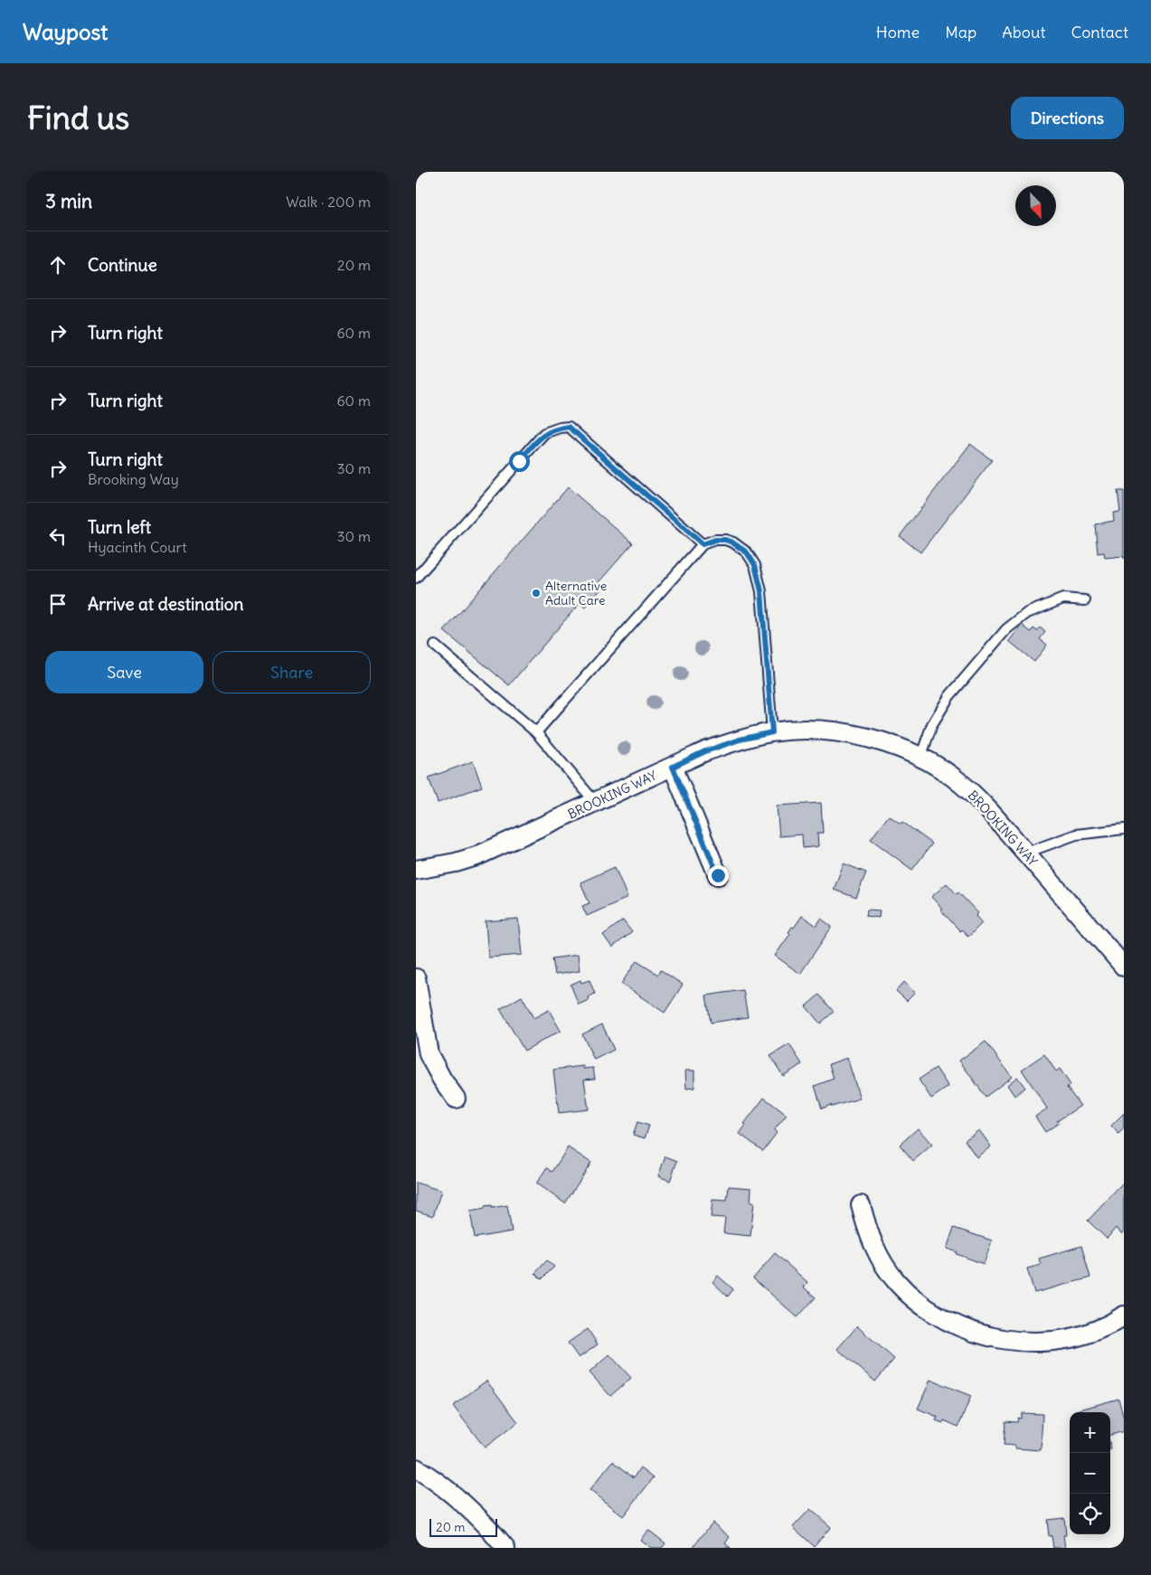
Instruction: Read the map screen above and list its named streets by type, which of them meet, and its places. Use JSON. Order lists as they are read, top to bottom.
{
  "streets": {
    "street": ["BROOKING WAY"]
  },
  "places": ["Alternative Adult Care"],
  "scale_bar": "20 m",
  "north": "bottom right",
  "page": {
    "header": "Waypost",
    "nav": [
      "Home",
      "Map",
      "About",
      "Contact"
    ],
    "buttons": [
      "Directions",
      ["Save", "Share"]
    ],
    "title": "Find us",
    "heading": ["3 min", "Walk · 200 m"],
    "list": [
      ["Continue", "20 m"],
      ["Turn right", "60 m"],
      ["Turn right", "60 m"],
      ["Turn right", "Brooking Way", "30 m"],
      ["Turn left", "Hyacinth Court", "30 m"],
      "Arrive at destination"
    ],
    "map_buttons": ["+", "−"],
    "scale": "20 m"
  }
}
